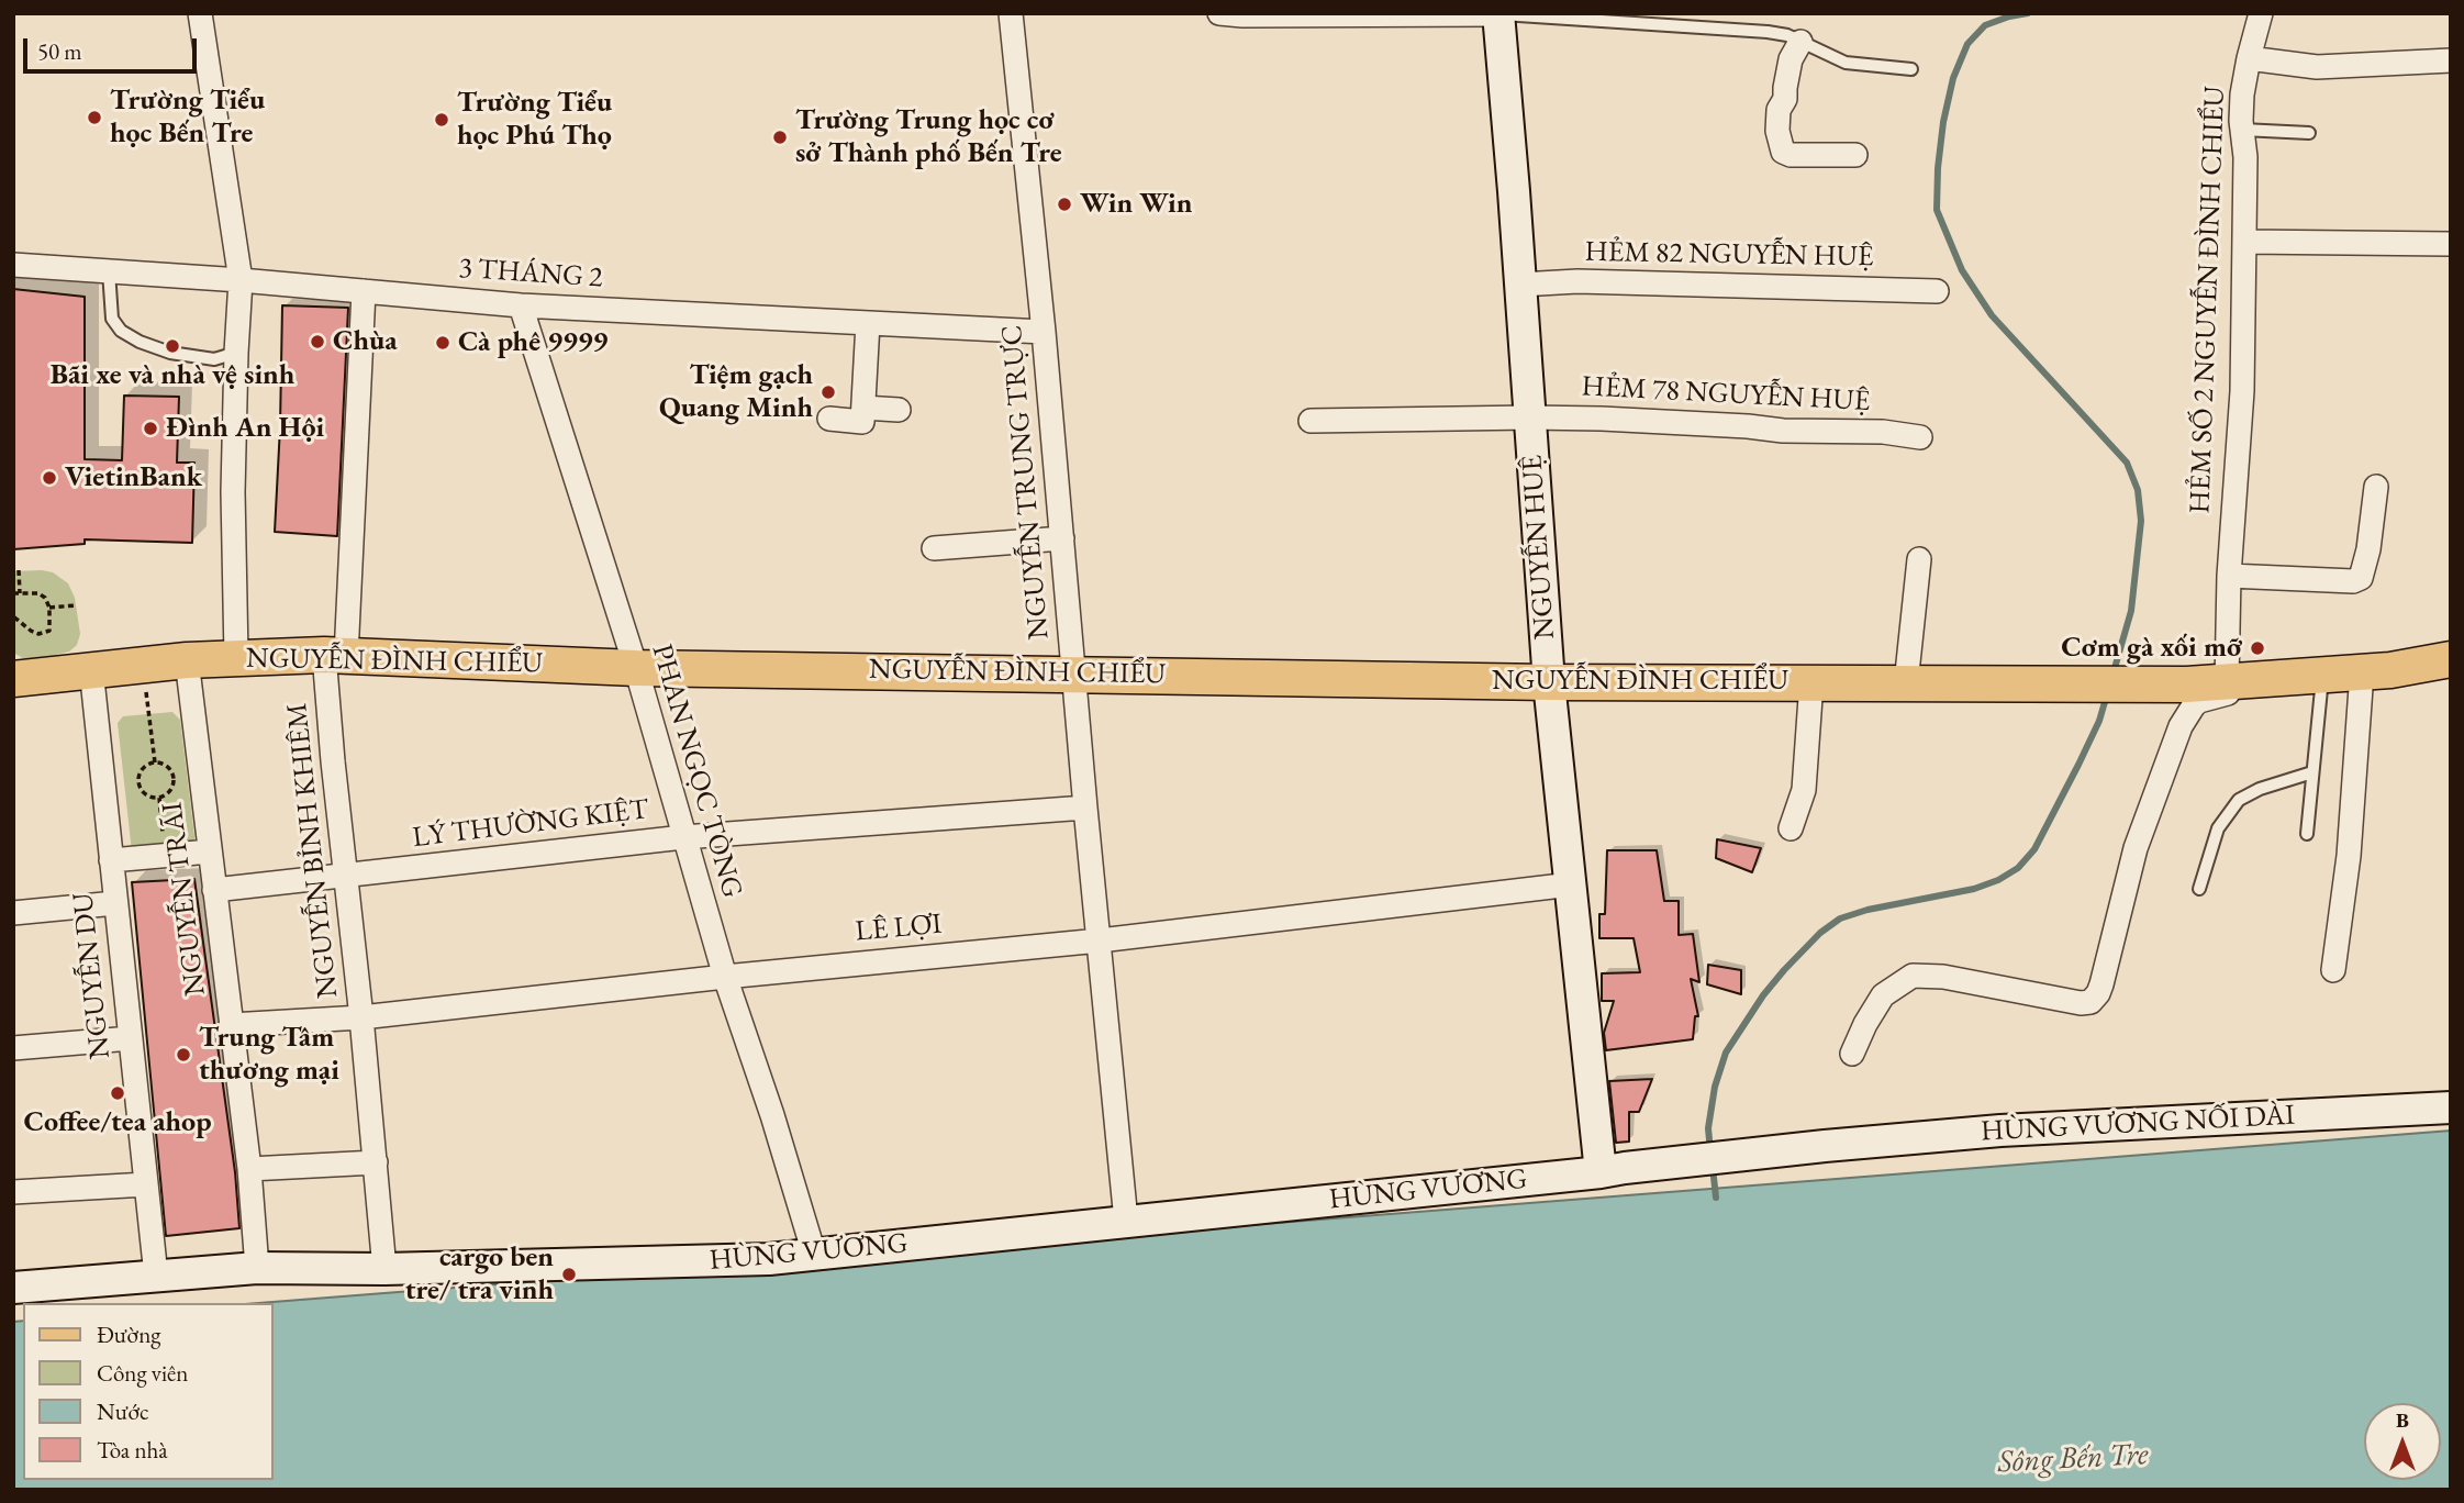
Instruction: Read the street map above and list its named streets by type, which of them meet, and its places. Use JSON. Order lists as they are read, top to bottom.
{
  "streets": {
    "main road": ["NGUYỄN ĐÌNH CHIỂU"],
    "street": [
      "HẺM 82 NGUYỄN HUỆ",
      "3 THÁNG 2",
      "HẺM SỐ 2 NGUYỄN ĐÌNH CHIỂU",
      "HẺM 78 NGUYỄN HUỆ",
      "NGUYỄN TRUNG TRỰC",
      "NGUYỄN HUỆ",
      "PHAN NGỌC TÒNG",
      "LÝ THƯỜNG KIỆT",
      "NGUYỄN BỈNH KHIÊM",
      "NGUYỄN TRÃI",
      "LÊ LỢI",
      "NGUYỄN DU",
      "HÙNG VƯƠNG NỐI DÀI",
      "HÙNG VƯƠNG"
    ]
  },
  "crossings": [
    ["HẺM 82 NGUYỄN HUỆ", "NGUYỄN HUỆ"],
    ["3 THÁNG 2", "NGUYỄN TRUNG TRỰC"],
    ["3 THÁNG 2", "PHAN NGỌC TÒNG"],
    ["3 THÁNG 2", "NGUYỄN BỈNH KHIÊM"],
    ["HẺM 78 NGUYỄN HUỆ", "NGUYỄN HUỆ"],
    ["NGUYỄN TRUNG TRỰC", "NGUYỄN ĐÌNH CHIỂU"],
    ["NGUYỄN TRUNG TRỰC", "LÝ THƯỜNG KIỆT"],
    ["NGUYỄN TRUNG TRỰC", "LÊ LỢI"],
    ["NGUYỄN TRUNG TRỰC", "HÙNG VƯƠNG"],
    ["NGUYỄN HUỆ", "NGUYỄN ĐÌNH CHIỂU"],
    ["NGUYỄN HUỆ", "LÊ LỢI"],
    ["NGUYỄN HUỆ", "HÙNG VƯƠNG NỐI DÀI"],
    ["NGUYỄN HUỆ", "HÙNG VƯƠNG"],
    ["NGUYỄN ĐÌNH CHIỂU", "PHAN NGỌC TÒNG"],
    ["NGUYỄN ĐÌNH CHIỂU", "NGUYỄN BỈNH KHIÊM"],
    ["NGUYỄN ĐÌNH CHIỂU", "NGUYỄN TRÃI"],
    ["NGUYỄN ĐÌNH CHIỂU", "NGUYỄN DU"],
    ["PHAN NGỌC TÒNG", "LÝ THƯỜNG KIỆT"],
    ["PHAN NGỌC TÒNG", "LÊ LỢI"],
    ["PHAN NGỌC TÒNG", "HÙNG VƯƠNG"],
    ["LÝ THƯỜNG KIỆT", "NGUYỄN BỈNH KHIÊM"],
    ["LÝ THƯỜNG KIỆT", "NGUYỄN TRÃI"],
    ["NGUYỄN BỈNH KHIÊM", "LÊ LỢI"],
    ["NGUYỄN BỈNH KHIÊM", "HÙNG VƯƠNG"],
    ["NGUYỄN TRÃI", "LÊ LỢI"],
    ["NGUYỄN TRÃI", "HÙNG VƯƠNG"],
    ["NGUYỄN DU", "HÙNG VƯƠNG"],
    ["HÙNG VƯƠNG NỐI DÀI", "HÙNG VƯƠNG"]
  ],
  "water": ["Sông Bến Tre"],
  "places": [
    "Trường Tiểu học Bến Tre",
    "Trường Tiểu học Phú Thọ",
    "Trường Trung học cơ sở Thành phố Bến Tre",
    "Win Win",
    "Chùa",
    "Cà phê 9999",
    "Bãi xe và nhà vệ sinh",
    "Tiệm gạch Quang Minh",
    "Đình An Hội",
    "VietinBank",
    "Cơm gà xối mỡ",
    "Trung Tâm thương mại",
    "Coffee/tea ahop",
    "cargo ben tre/ tra vinh"
  ],
  "legend": [
    "Đường",
    "Công viên",
    "Nước",
    "Tòa nhà"
  ],
  "scale_bar": "50 m",
  "north": "top"
}
